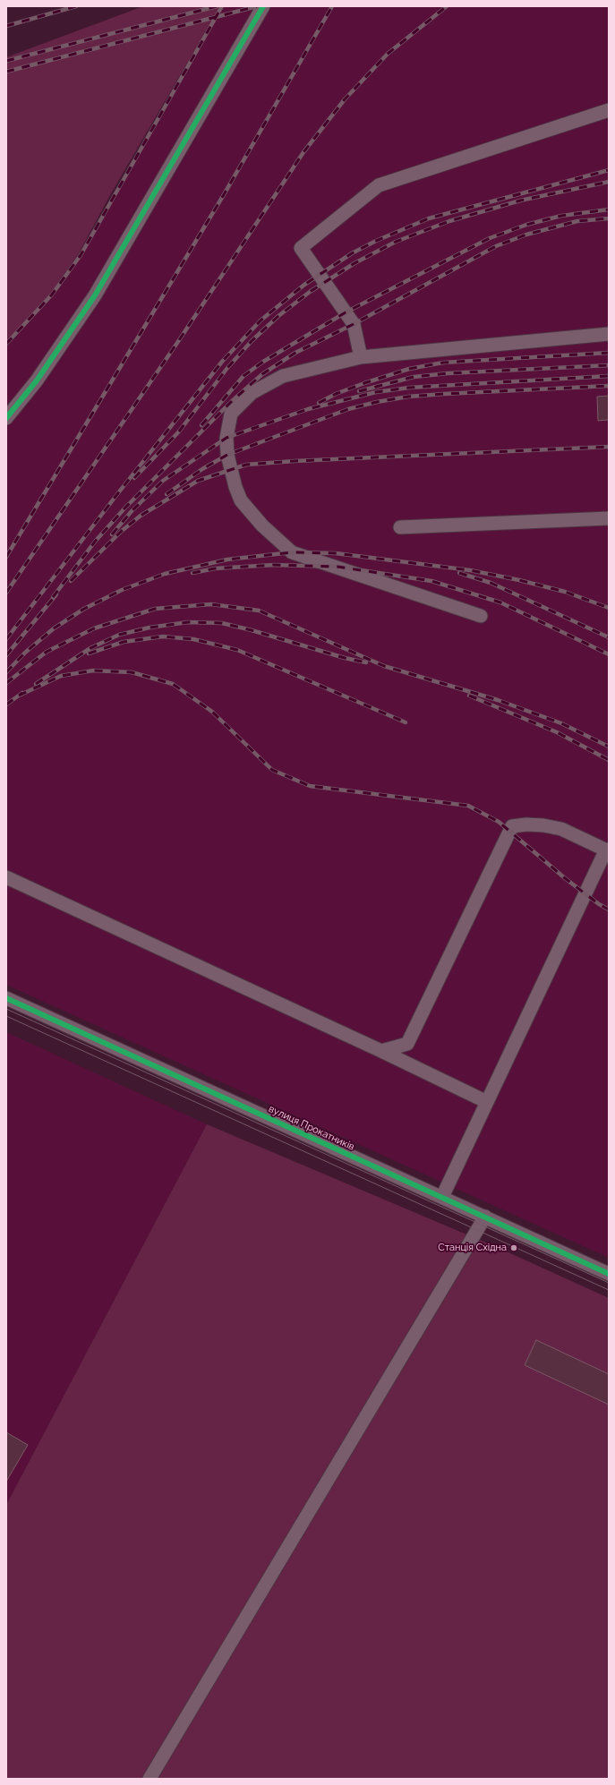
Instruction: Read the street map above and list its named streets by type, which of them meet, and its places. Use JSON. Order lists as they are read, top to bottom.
{
  "streets": {
    "street": ["вулиця Прокатників"]
  },
  "places": ["Станція Східна"]
}
